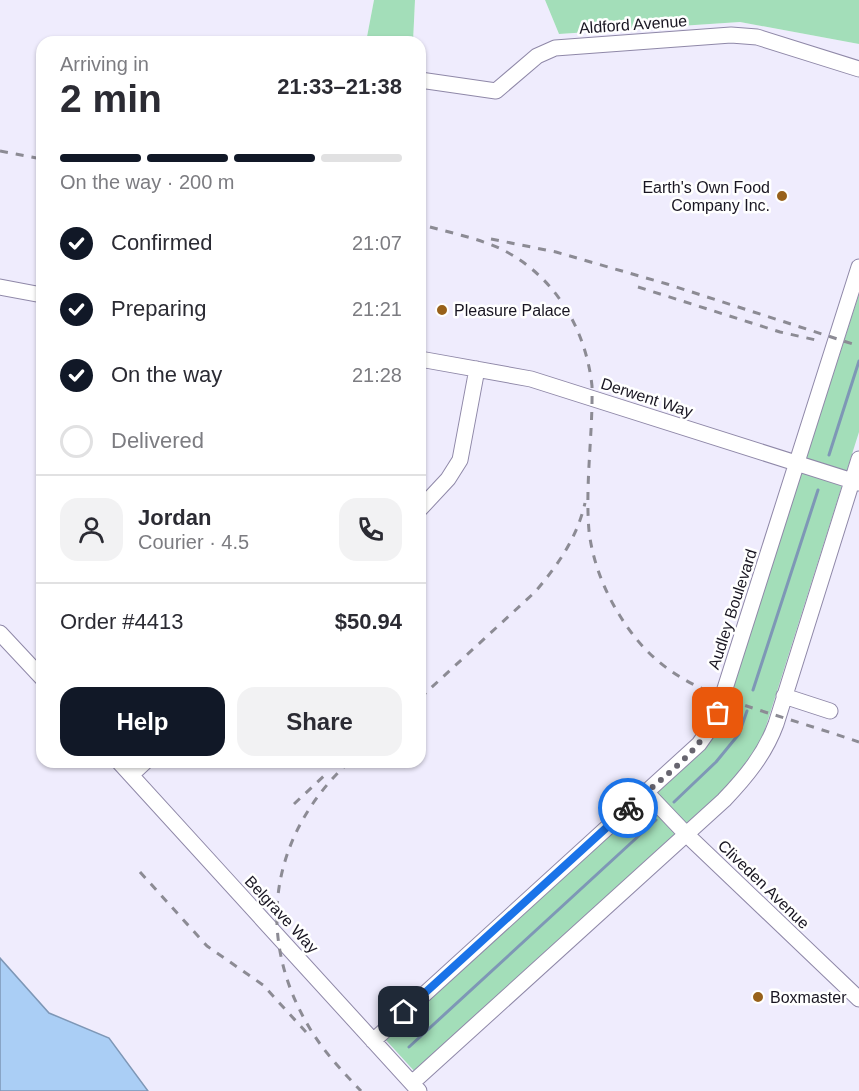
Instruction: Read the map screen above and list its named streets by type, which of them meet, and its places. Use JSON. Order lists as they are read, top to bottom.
{
  "streets": {
    "street": [
      "Aldford Avenue",
      "Derwent Way",
      "Audley Boulevard",
      "Cliveden Avenue",
      "Belgrave Way"
    ]
  },
  "crossings": [
    ["Derwent Way", "Audley Boulevard"],
    ["Audley Boulevard", "Cliveden Avenue"],
    ["Audley Boulevard", "Belgrave Way"]
  ],
  "places": ["Earth's Own Food Company Inc.", "Pleasure Palace", "Boxmaster"],
  "page": {
    "heading": ["2 min", "Arriving in", "21:33–21:38"],
    "panel": [
      "Jordan",
      "Courier · 4.5",
      "Order #4413",
      "$50.94"
    ],
    "bar": "On the way · 200 m",
    "list": [
      ["Confirmed", "21:07"],
      ["Preparing", "21:21"],
      ["On the way", "21:28"],
      "Delivered"
    ],
    "buttons": ["Help", "Share"]
  }
}
